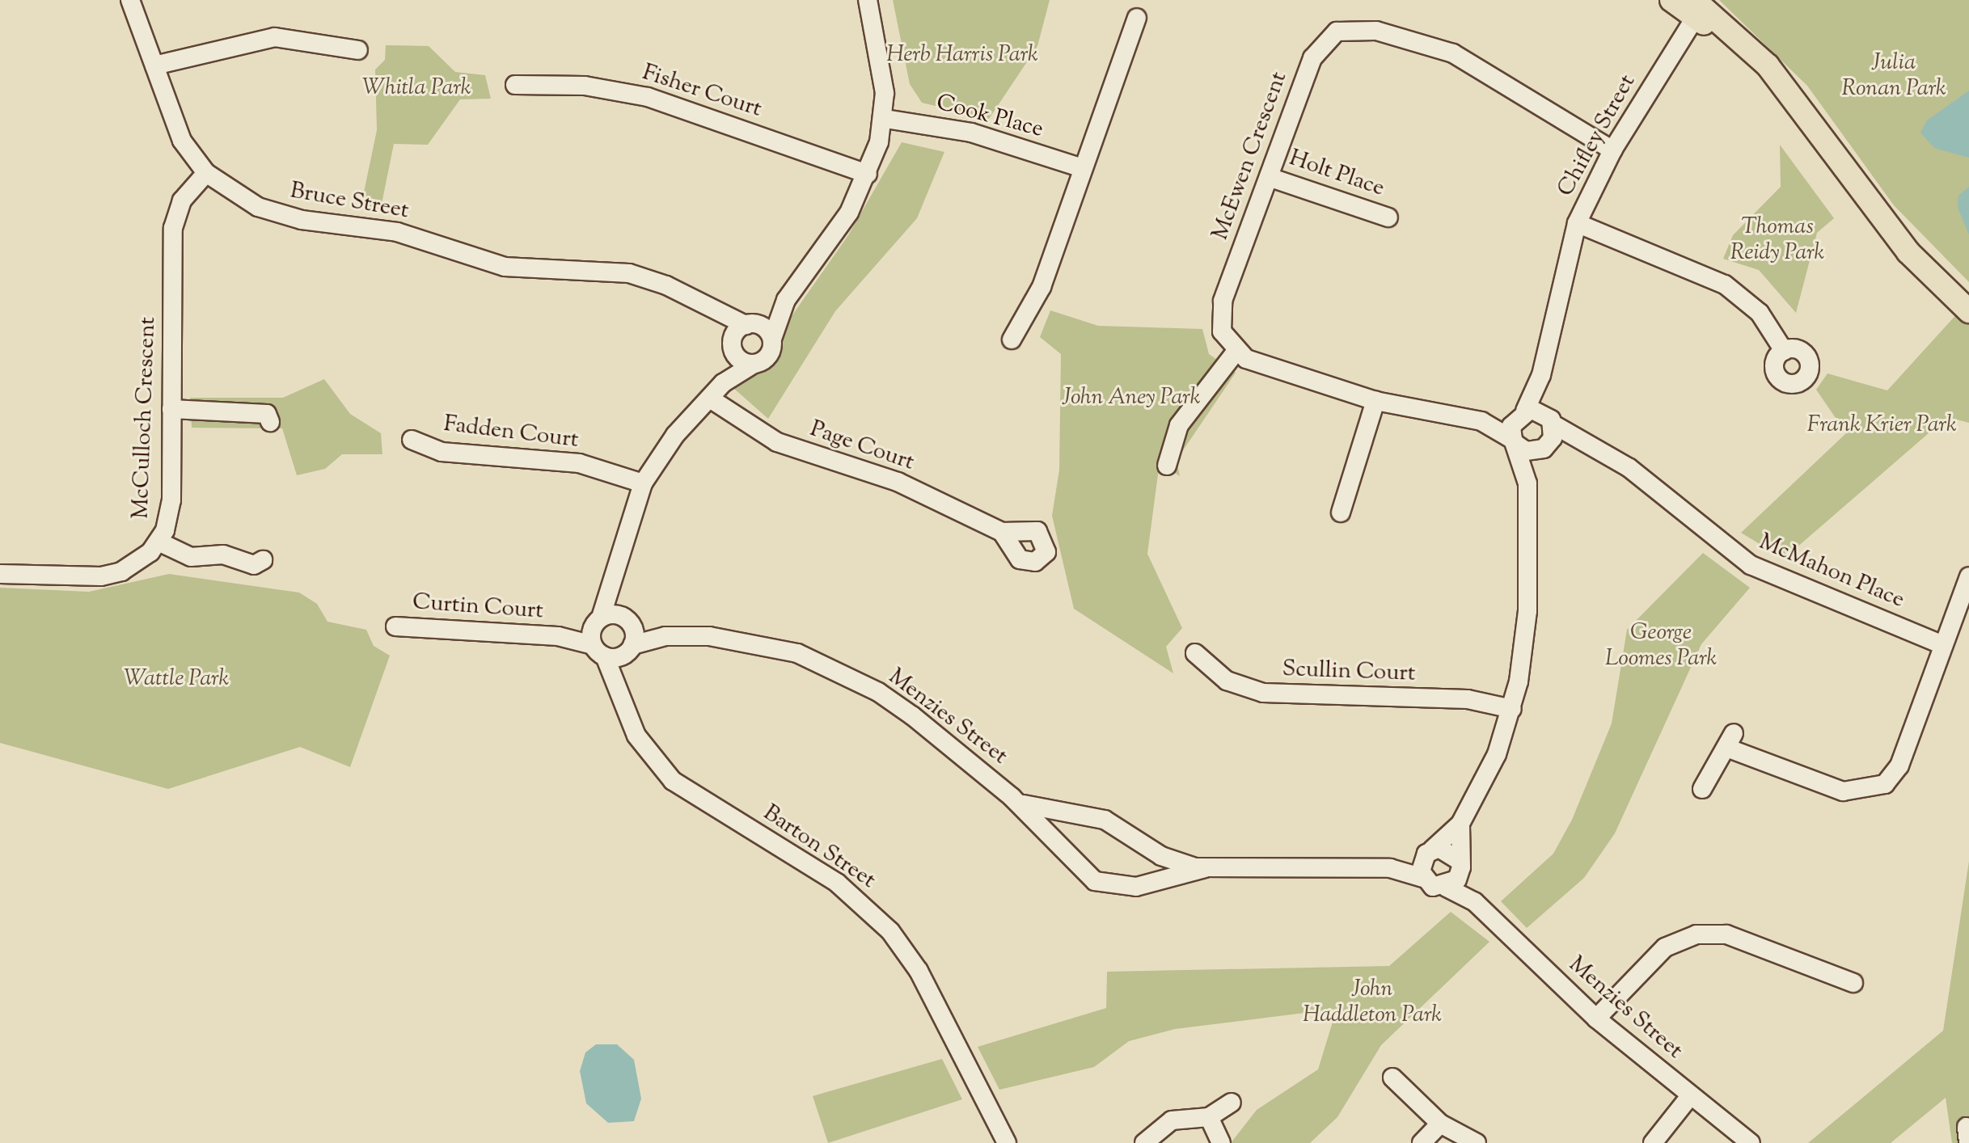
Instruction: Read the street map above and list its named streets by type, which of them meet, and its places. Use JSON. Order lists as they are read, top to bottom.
{
  "streets": {
    "street": [
      "Fisher Court",
      "Cook Place",
      "Chifley Street",
      "McEwen Crescent",
      "Holt Place",
      "Bruce Street",
      "McCulloch Crescent",
      "Fadden Court",
      "Page Court",
      "McMahon Place",
      "Curtin Court",
      "Scullin Court",
      "Menzies Street",
      "Barton Street"
    ]
  },
  "crossings": [
    ["Chifley Street", "McEwen Crescent"],
    ["Chifley Street", "McMahon Place"],
    ["McEwen Crescent", "Holt Place"],
    ["Bruce Street", "McCulloch Crescent"],
    ["Curtin Court", "Menzies Street"],
    ["Curtin Court", "Barton Street"]
  ],
  "parks": [
    "Herb Harris Park",
    "Julia Ronan Park",
    "Whitla Park",
    "Thomas Reidy Park",
    "John Aney Park",
    "Frank Krier Park",
    "George Loomes Park",
    "Wattle Park",
    "John Haddleton Park"
  ]
}
